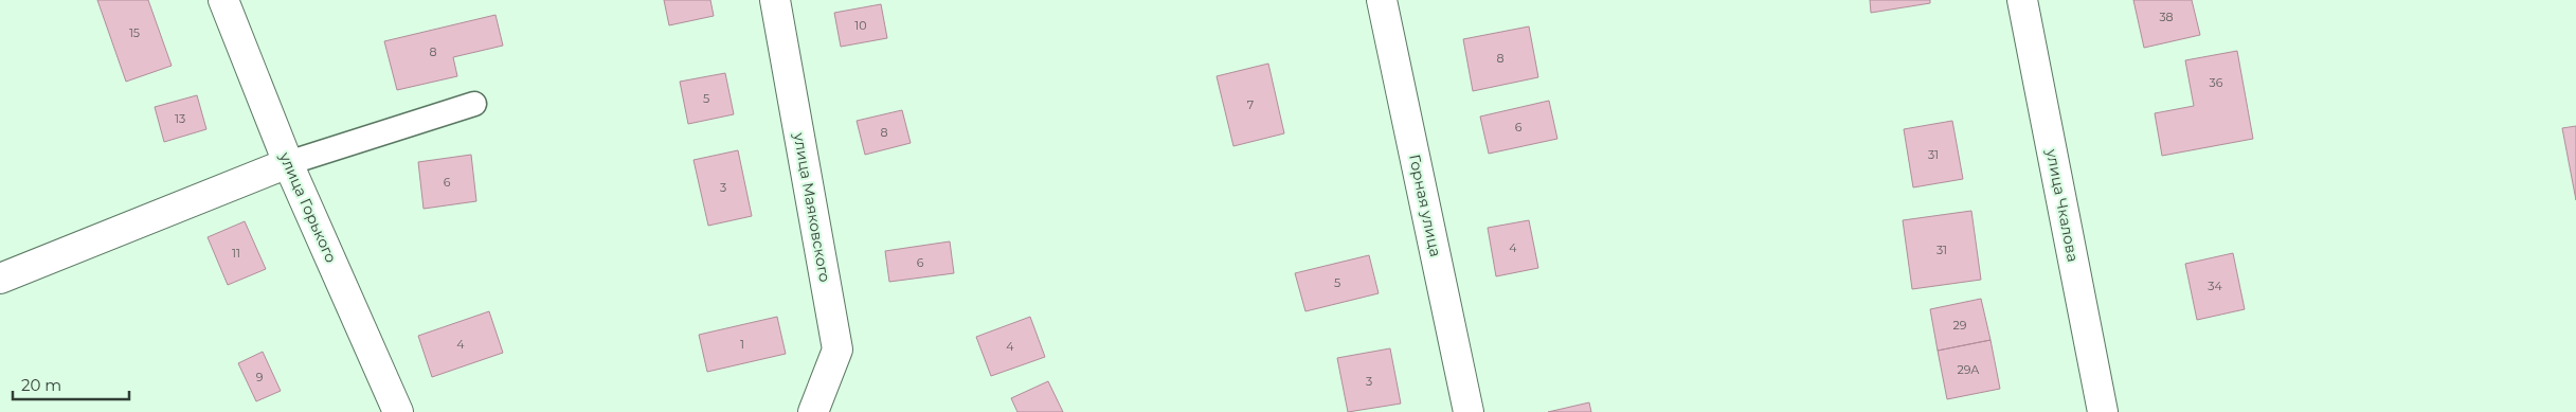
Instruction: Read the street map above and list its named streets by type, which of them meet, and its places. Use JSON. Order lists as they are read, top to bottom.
{
  "streets": {
    "street": [
      "Горная улица",
      "улица Чкалова",
      "улица Горького",
      "улица Маяковского"
    ]
  },
  "house_numbers": [
    "38",
    "10",
    "15",
    "8",
    "8",
    "36",
    "5",
    "7",
    "13",
    "6",
    "8",
    "31",
    "6",
    "3",
    "4",
    "31",
    "11",
    "6",
    "5",
    "34",
    "29",
    "4",
    "1",
    "4",
    "29А",
    "9",
    "3"
  ],
  "scale_bar": "20 m"
}
